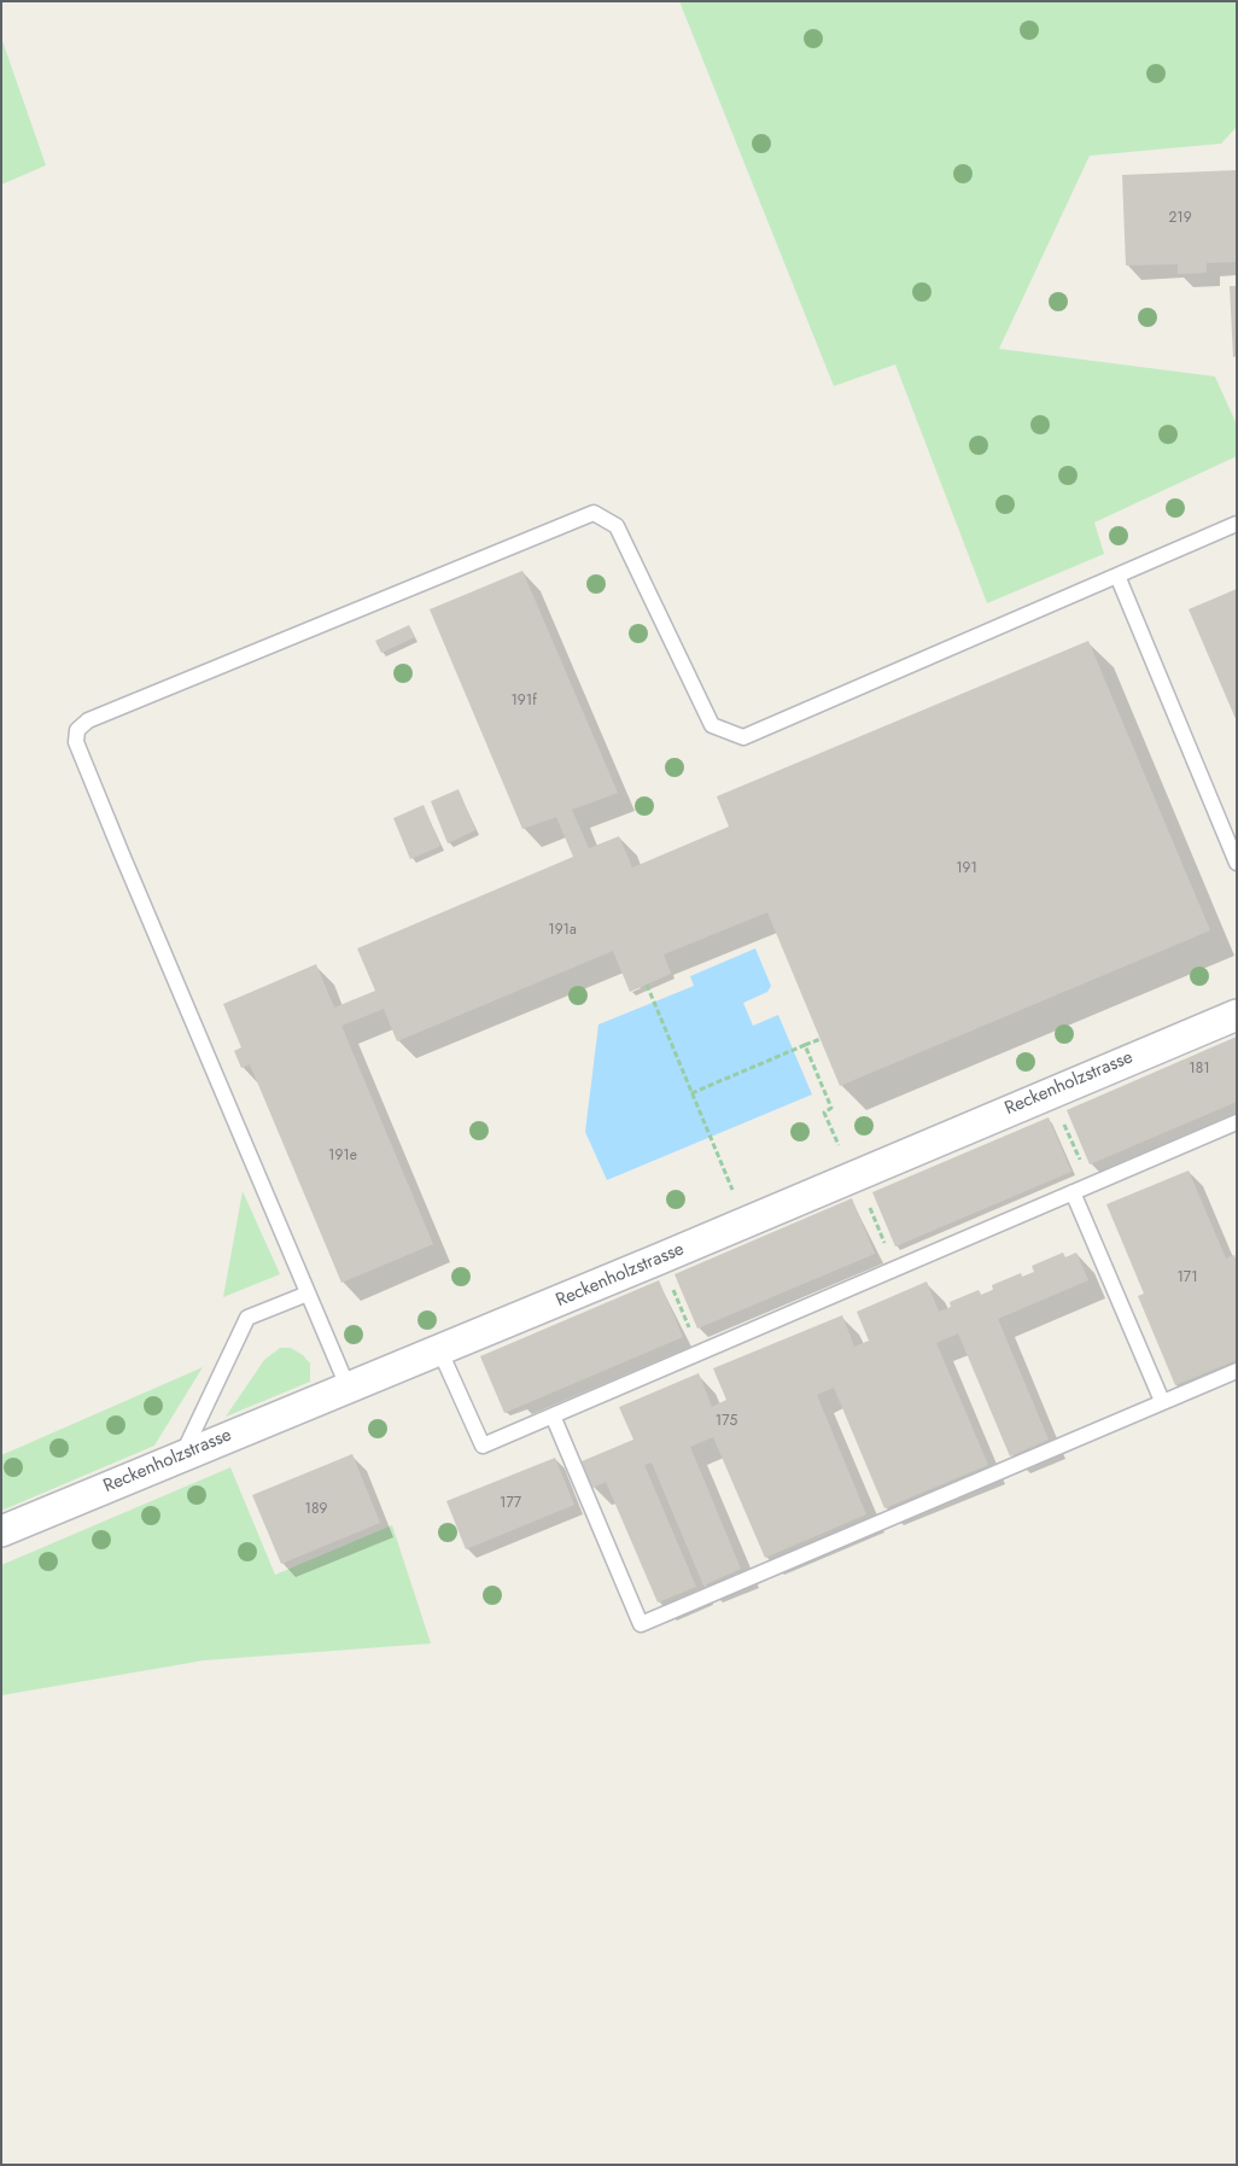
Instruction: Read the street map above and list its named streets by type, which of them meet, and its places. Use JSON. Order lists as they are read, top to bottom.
{
  "streets": {
    "street": ["Reckenholzstrasse"]
  },
  "house_numbers": [
    "219",
    "191f",
    "191",
    "191a",
    "181",
    "191e",
    "171",
    "175",
    "177",
    "189"
  ]
}
